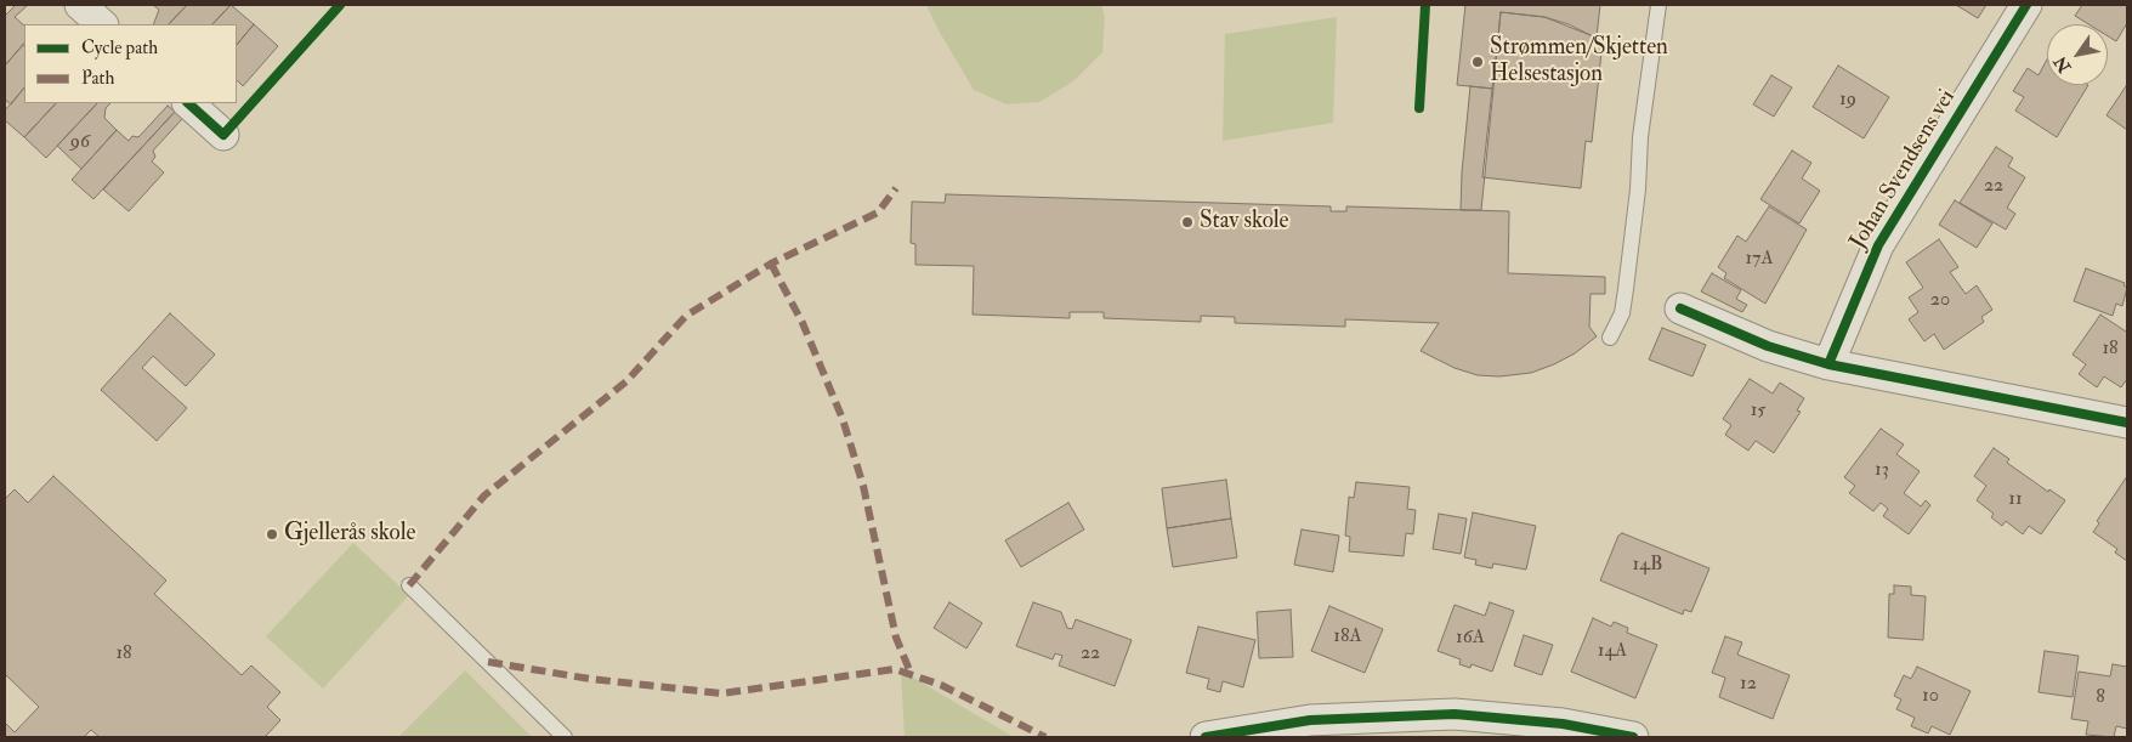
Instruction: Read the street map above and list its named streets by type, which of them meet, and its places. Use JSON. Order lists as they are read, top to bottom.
{
  "streets": {
    "street": ["Johan Svendsens vei"]
  },
  "places": ["Strømmen/Skjetten Helsestasjon", "Stav skole", "Gjellerås skole"],
  "house_numbers": [
    "19",
    "96",
    "22",
    "17A",
    "20",
    "18",
    "15",
    "13",
    "11",
    "14B",
    "18A",
    "16A",
    "14A",
    "18",
    "22",
    "12",
    "10",
    "8"
  ],
  "legend": ["Cycle path", "Path"],
  "north": "bottom left"
}
